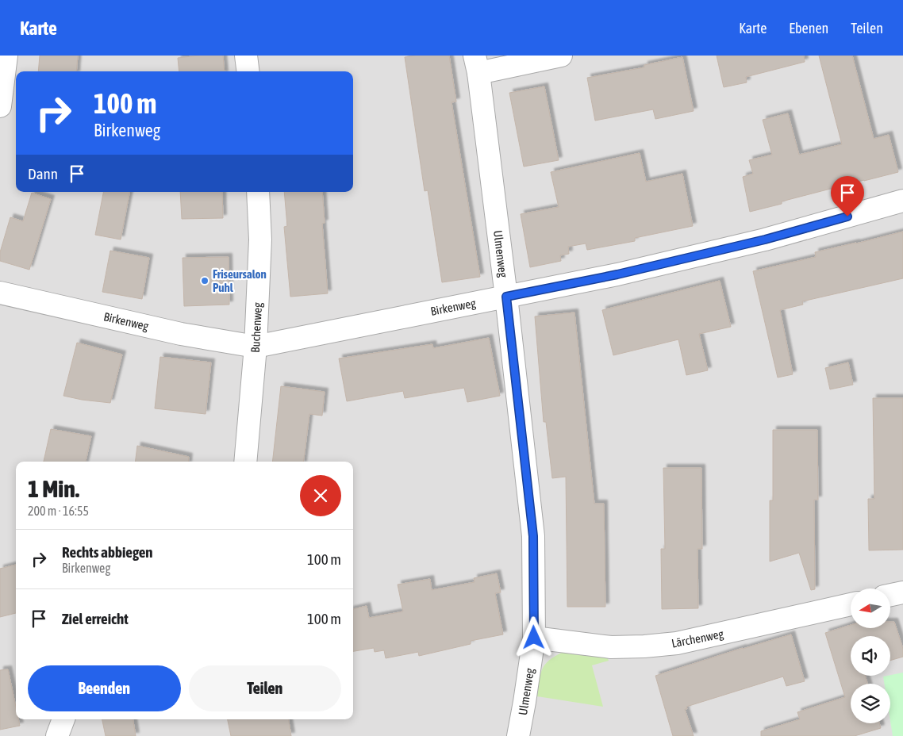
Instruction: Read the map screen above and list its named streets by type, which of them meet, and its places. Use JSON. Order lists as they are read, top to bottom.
{
  "streets": {
    "street": [
      "Ulmenweg",
      "Birkenweg",
      "Buchenweg",
      "Lärchenweg"
    ]
  },
  "crossings": [
    ["Ulmenweg", "Birkenweg"],
    ["Ulmenweg", "Lärchenweg"],
    ["Birkenweg", "Buchenweg"]
  ],
  "places": ["Friseursalon Puhl"],
  "north": "left",
  "page": {
    "header": "Karte",
    "nav": ["Karte", "Ebenen", "Teilen"],
    "turn": ["100 m", "Birkenweg"],
    "then": "Dann",
    "heading": ["1 Min.", "200 m · 16:55"],
    "list": [
      {
        "name": "Rechts abbiegen",
        "note": "Birkenweg",
        "value": "100 m"
      },
      {
        "name": "Ziel erreicht",
        "value": "100 m"
      }
    ],
    "buttons": ["Beenden", "Teilen"]
  }
}
